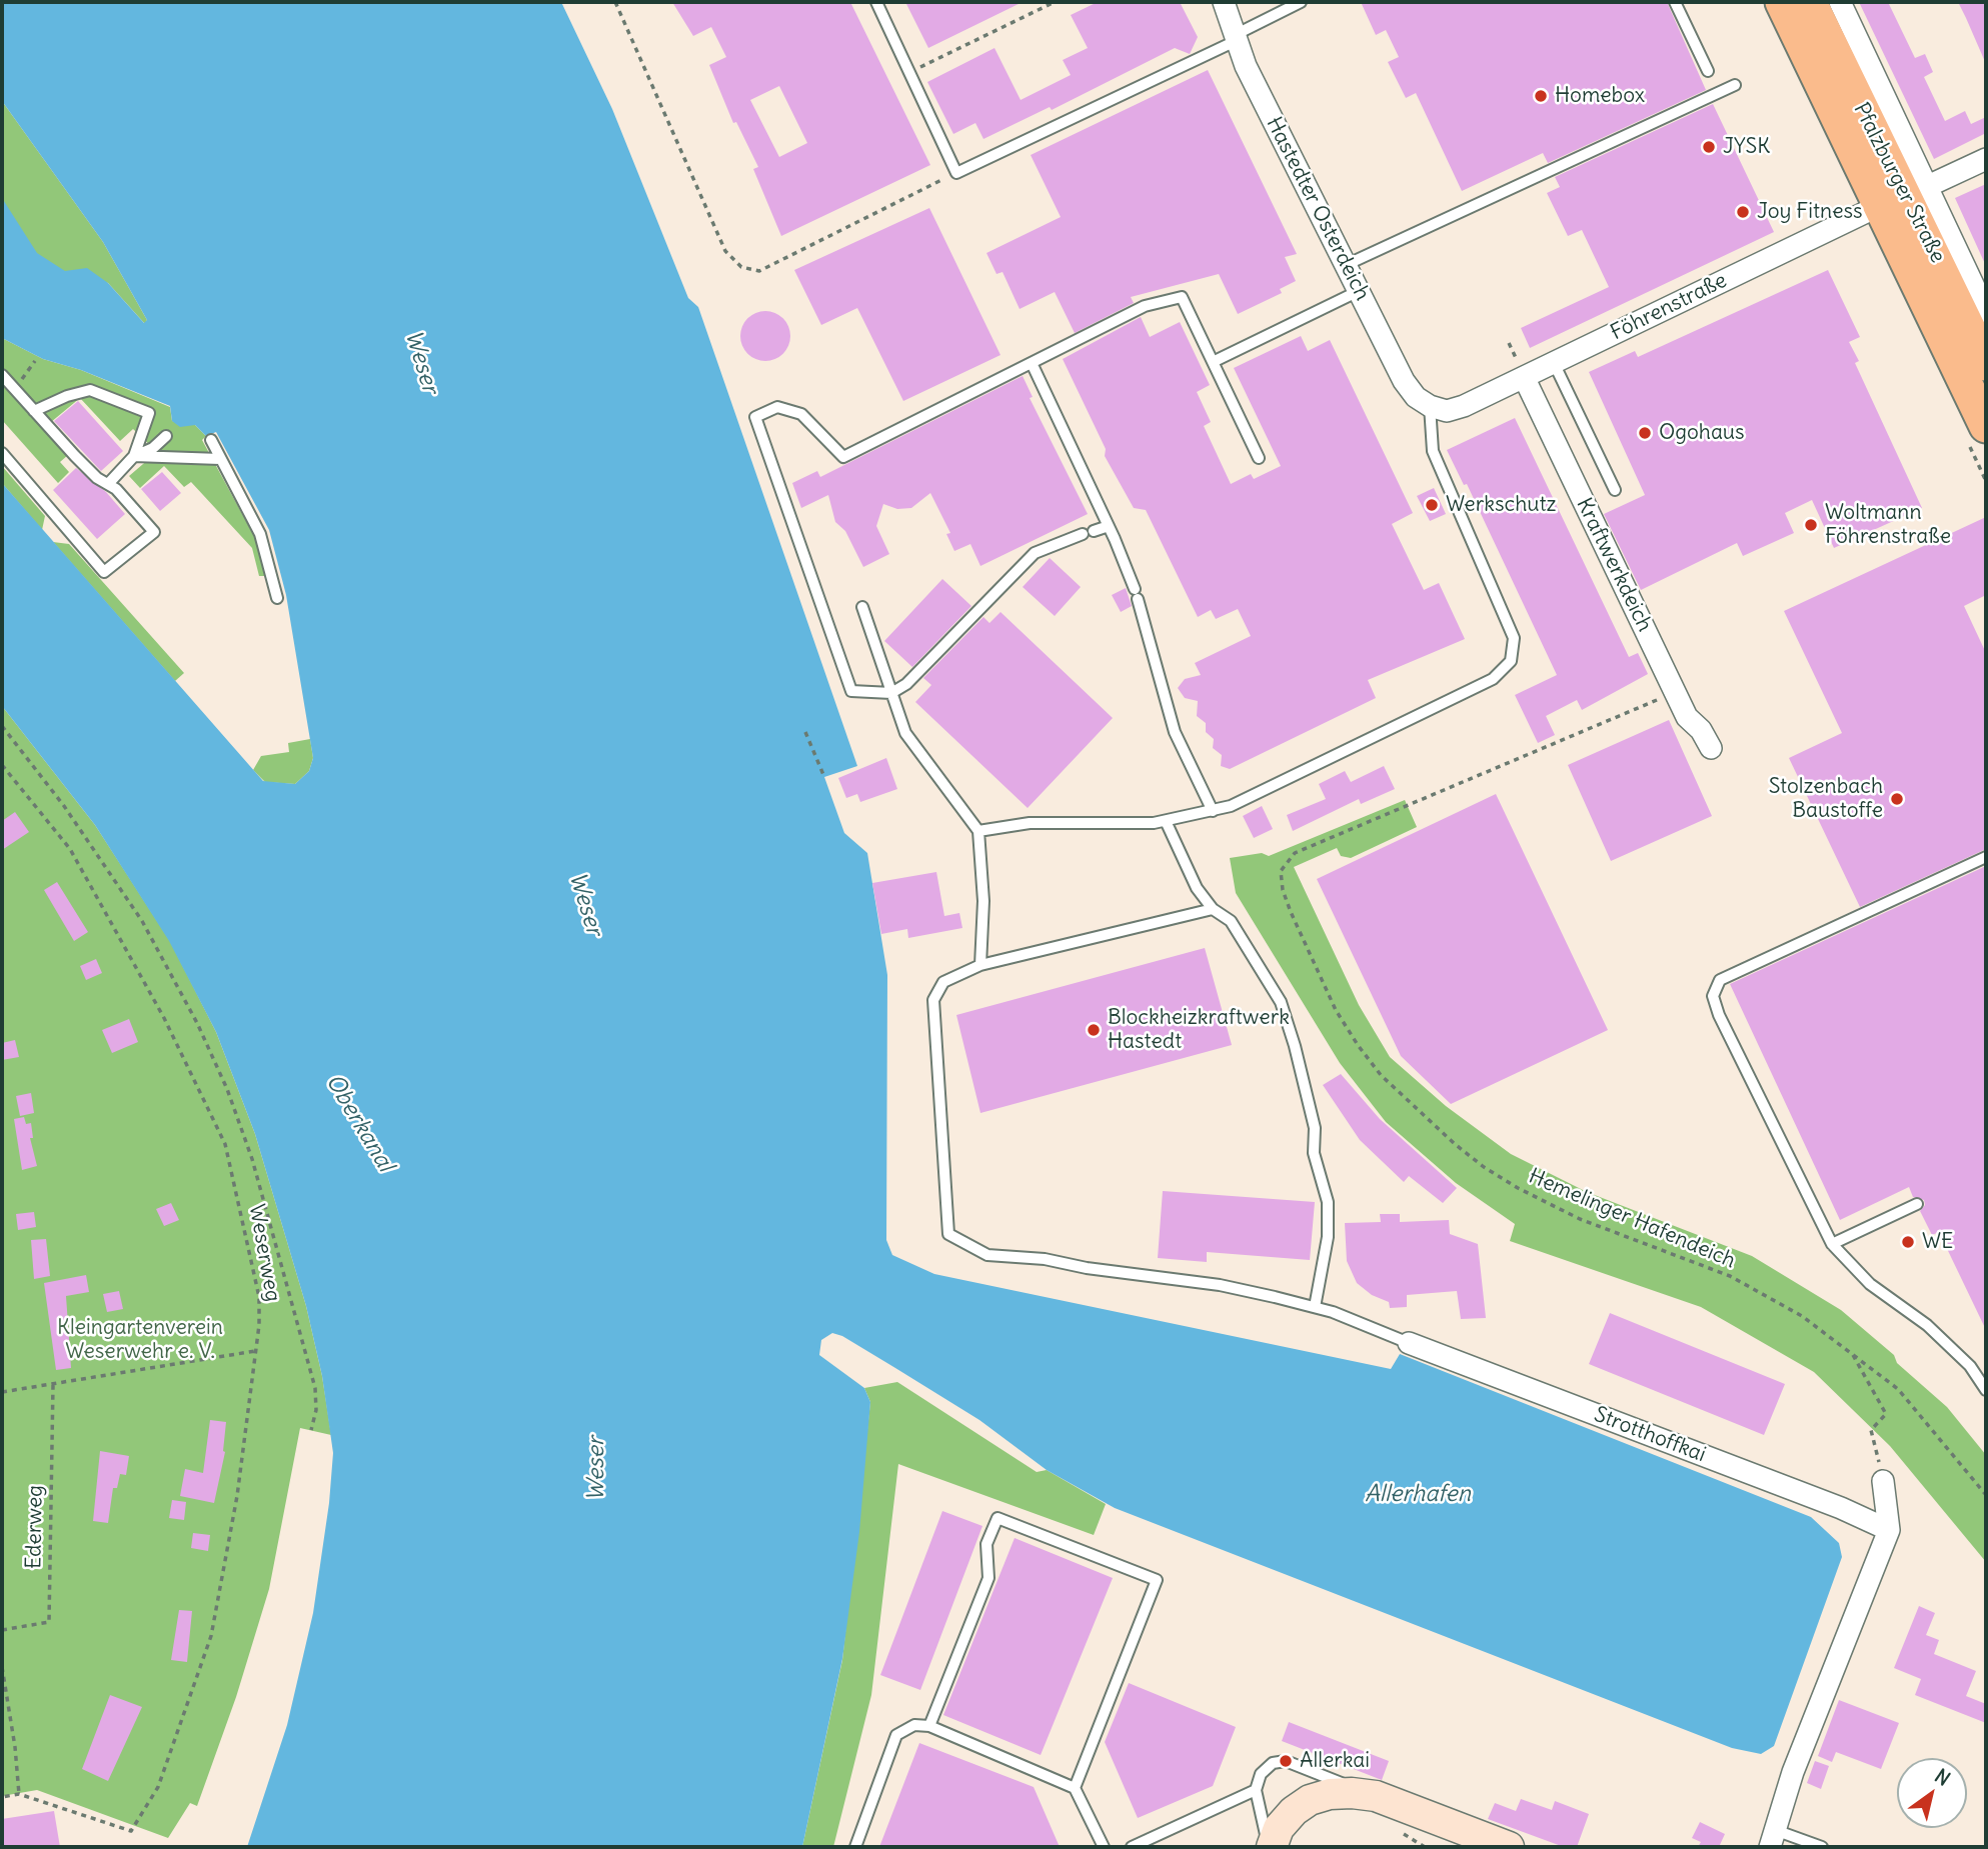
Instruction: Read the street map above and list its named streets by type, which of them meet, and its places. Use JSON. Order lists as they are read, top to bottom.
{
  "streets": {
    "main road": ["Pfalzburger Straße"],
    "street": [
      "Hastedter Osterdeich",
      "Föhrenstraße",
      "Kraftwerkdeich",
      "Strotthoffkai"
    ],
    "path": ["Hemelinger Hafendeich", "Weserweg", "Ederweg"]
  },
  "crossings": [
    ["Pfalzburger Straße", "Föhrenstraße"],
    ["Hastedter Osterdeich", "Föhrenstraße"],
    ["Föhrenstraße", "Kraftwerkdeich"],
    ["Kraftwerkdeich", "Hemelinger Hafendeich"]
  ],
  "water": ["Weser", "Oberkanal", "Allerhafen"],
  "parks": ["Kleingartenverein Weserwehr e. V."],
  "places": [
    "Homebox",
    "JYSK",
    "Joy Fitness",
    "Ogohaus",
    "Werkschutz",
    "Woltmann Föhrenstraße",
    "Stolzenbach Baustoffe",
    "Blockheizkraftwerk Hastedt",
    "WE",
    "Allerkai"
  ],
  "north": "top right"
}
